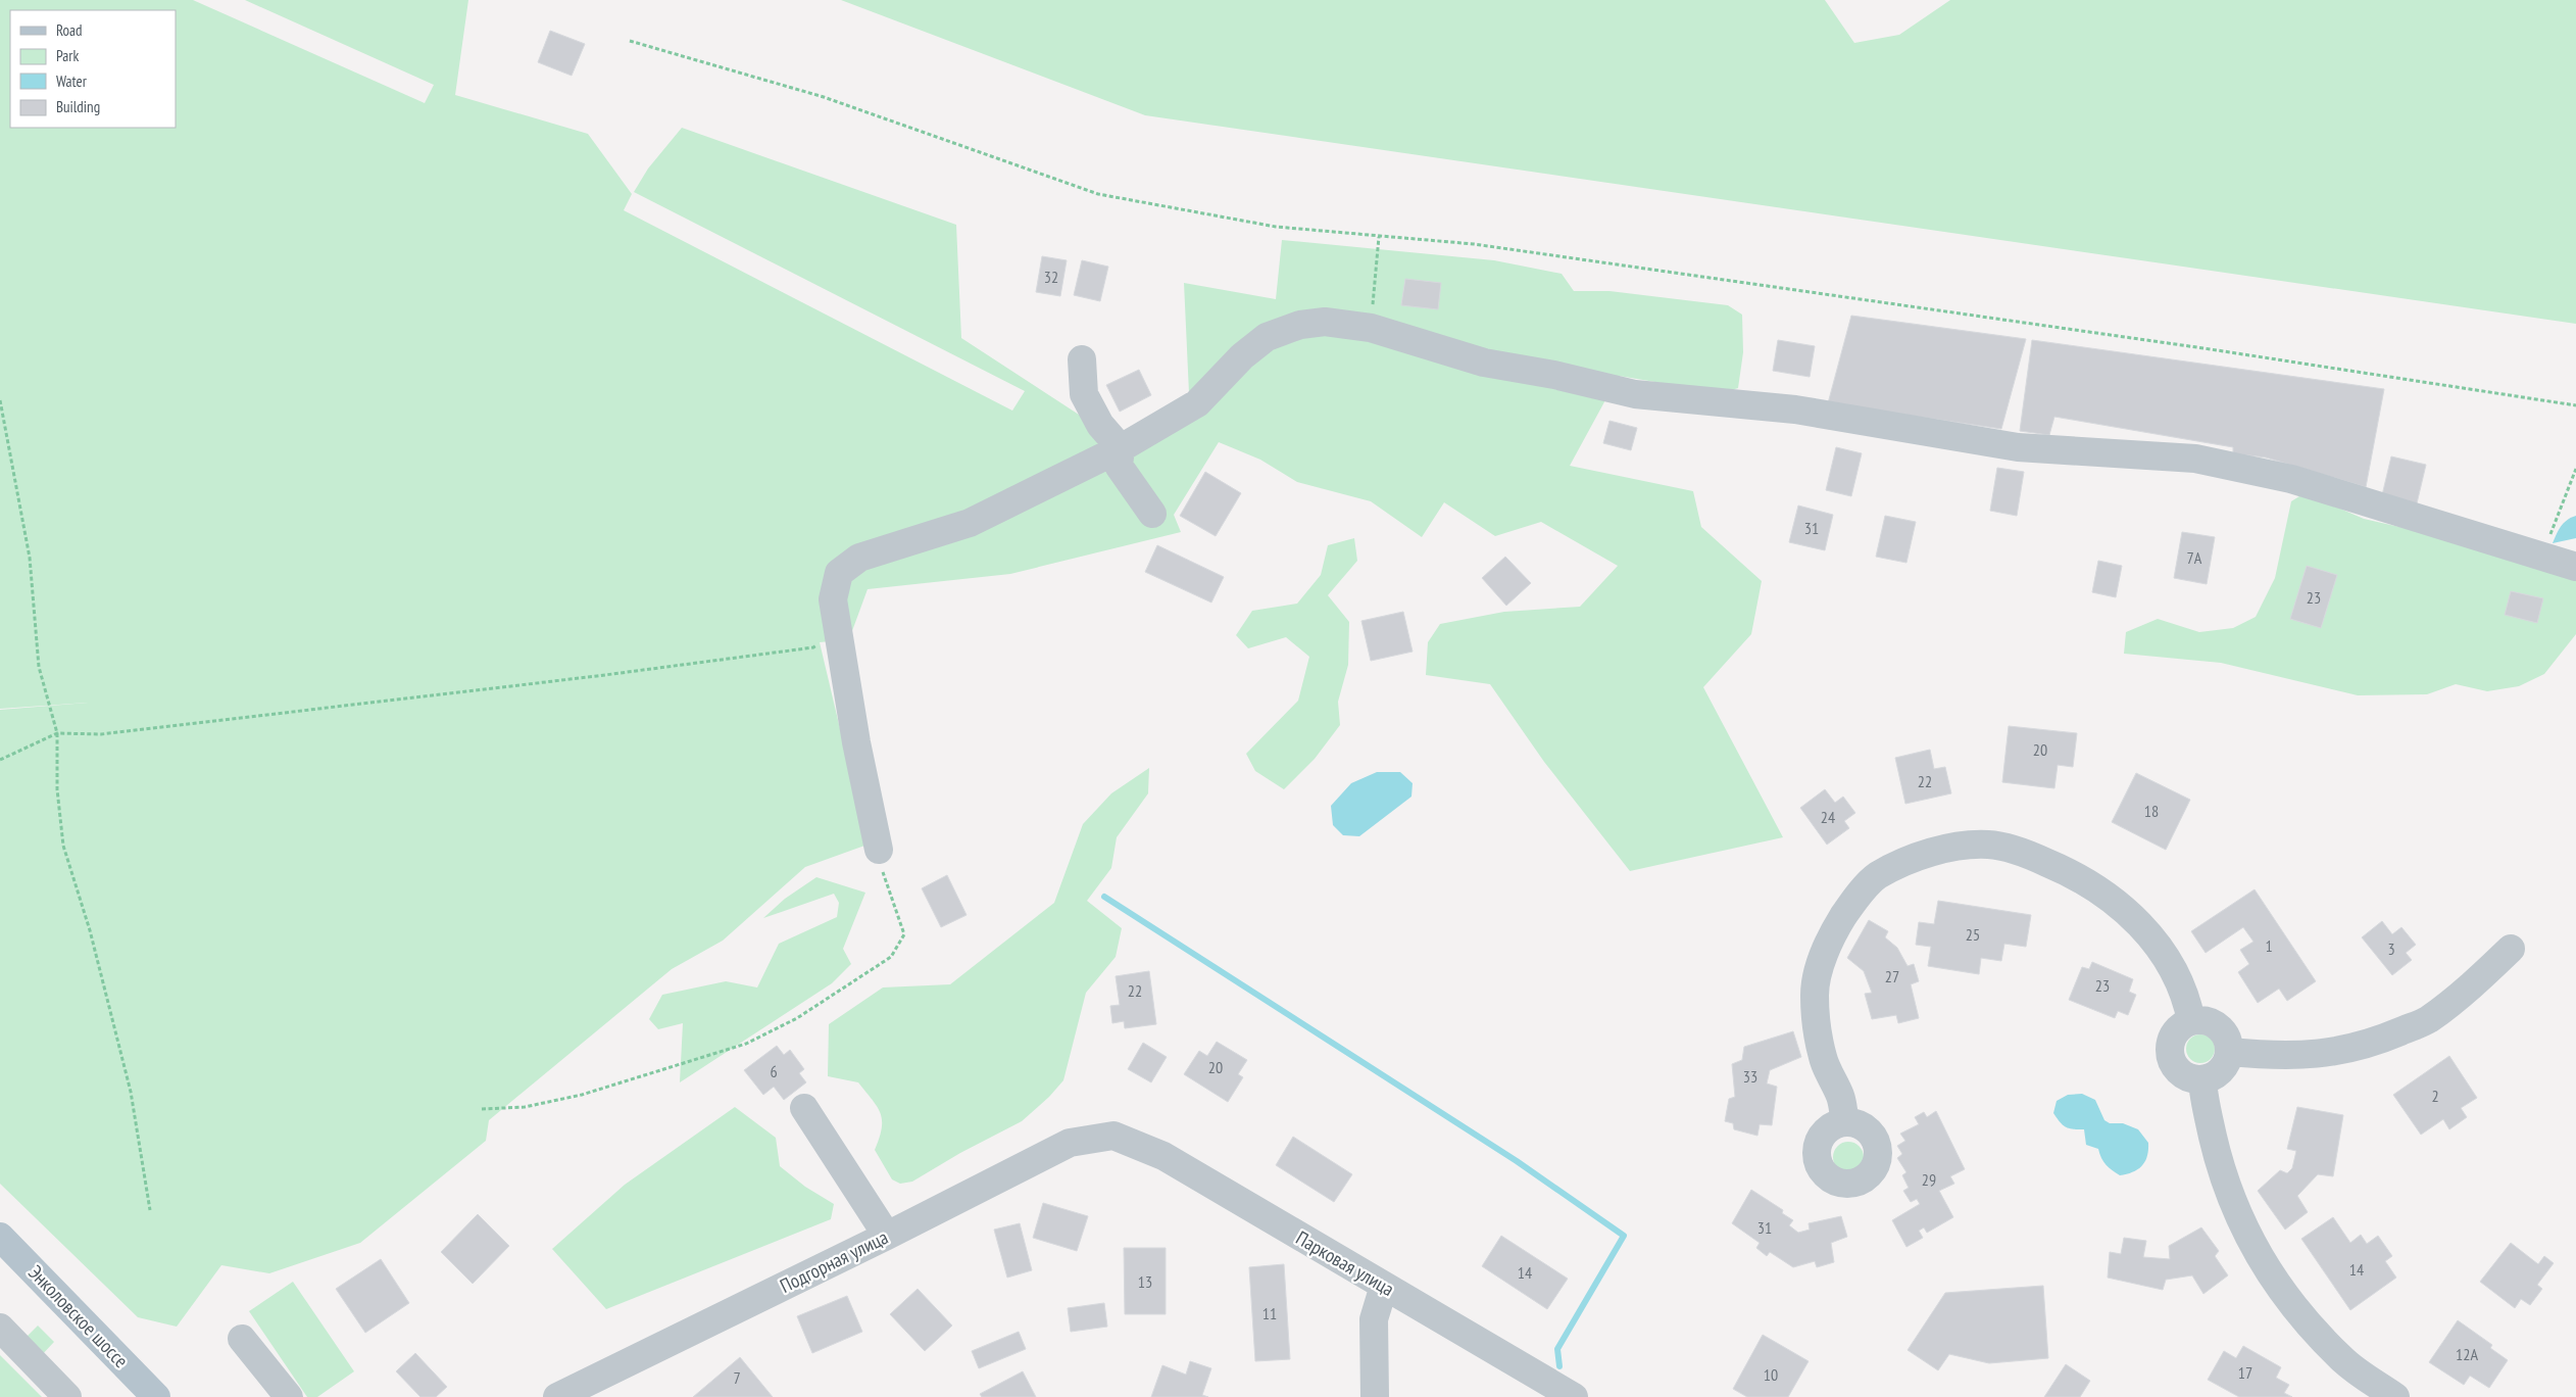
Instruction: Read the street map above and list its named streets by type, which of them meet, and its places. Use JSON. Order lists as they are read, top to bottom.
{
  "streets": {
    "main road": ["Энколовское шоссе"],
    "street": ["Подгорная улица", "Парковая улица"]
  },
  "crossings": [
    ["Подгорная улица", "Парковая улица"]
  ],
  "house_numbers": [
    "32",
    "31",
    "7А",
    "23",
    "20",
    "22",
    "18",
    "24",
    "25",
    "1",
    "3",
    "27",
    "23",
    "22",
    "20",
    "6",
    "33",
    "2",
    "29",
    "31",
    "14",
    "14",
    "13",
    "11",
    "12А",
    "17",
    "10",
    "7"
  ],
  "legend": [
    "Road",
    "Park",
    "Water",
    "Building"
  ]
}
